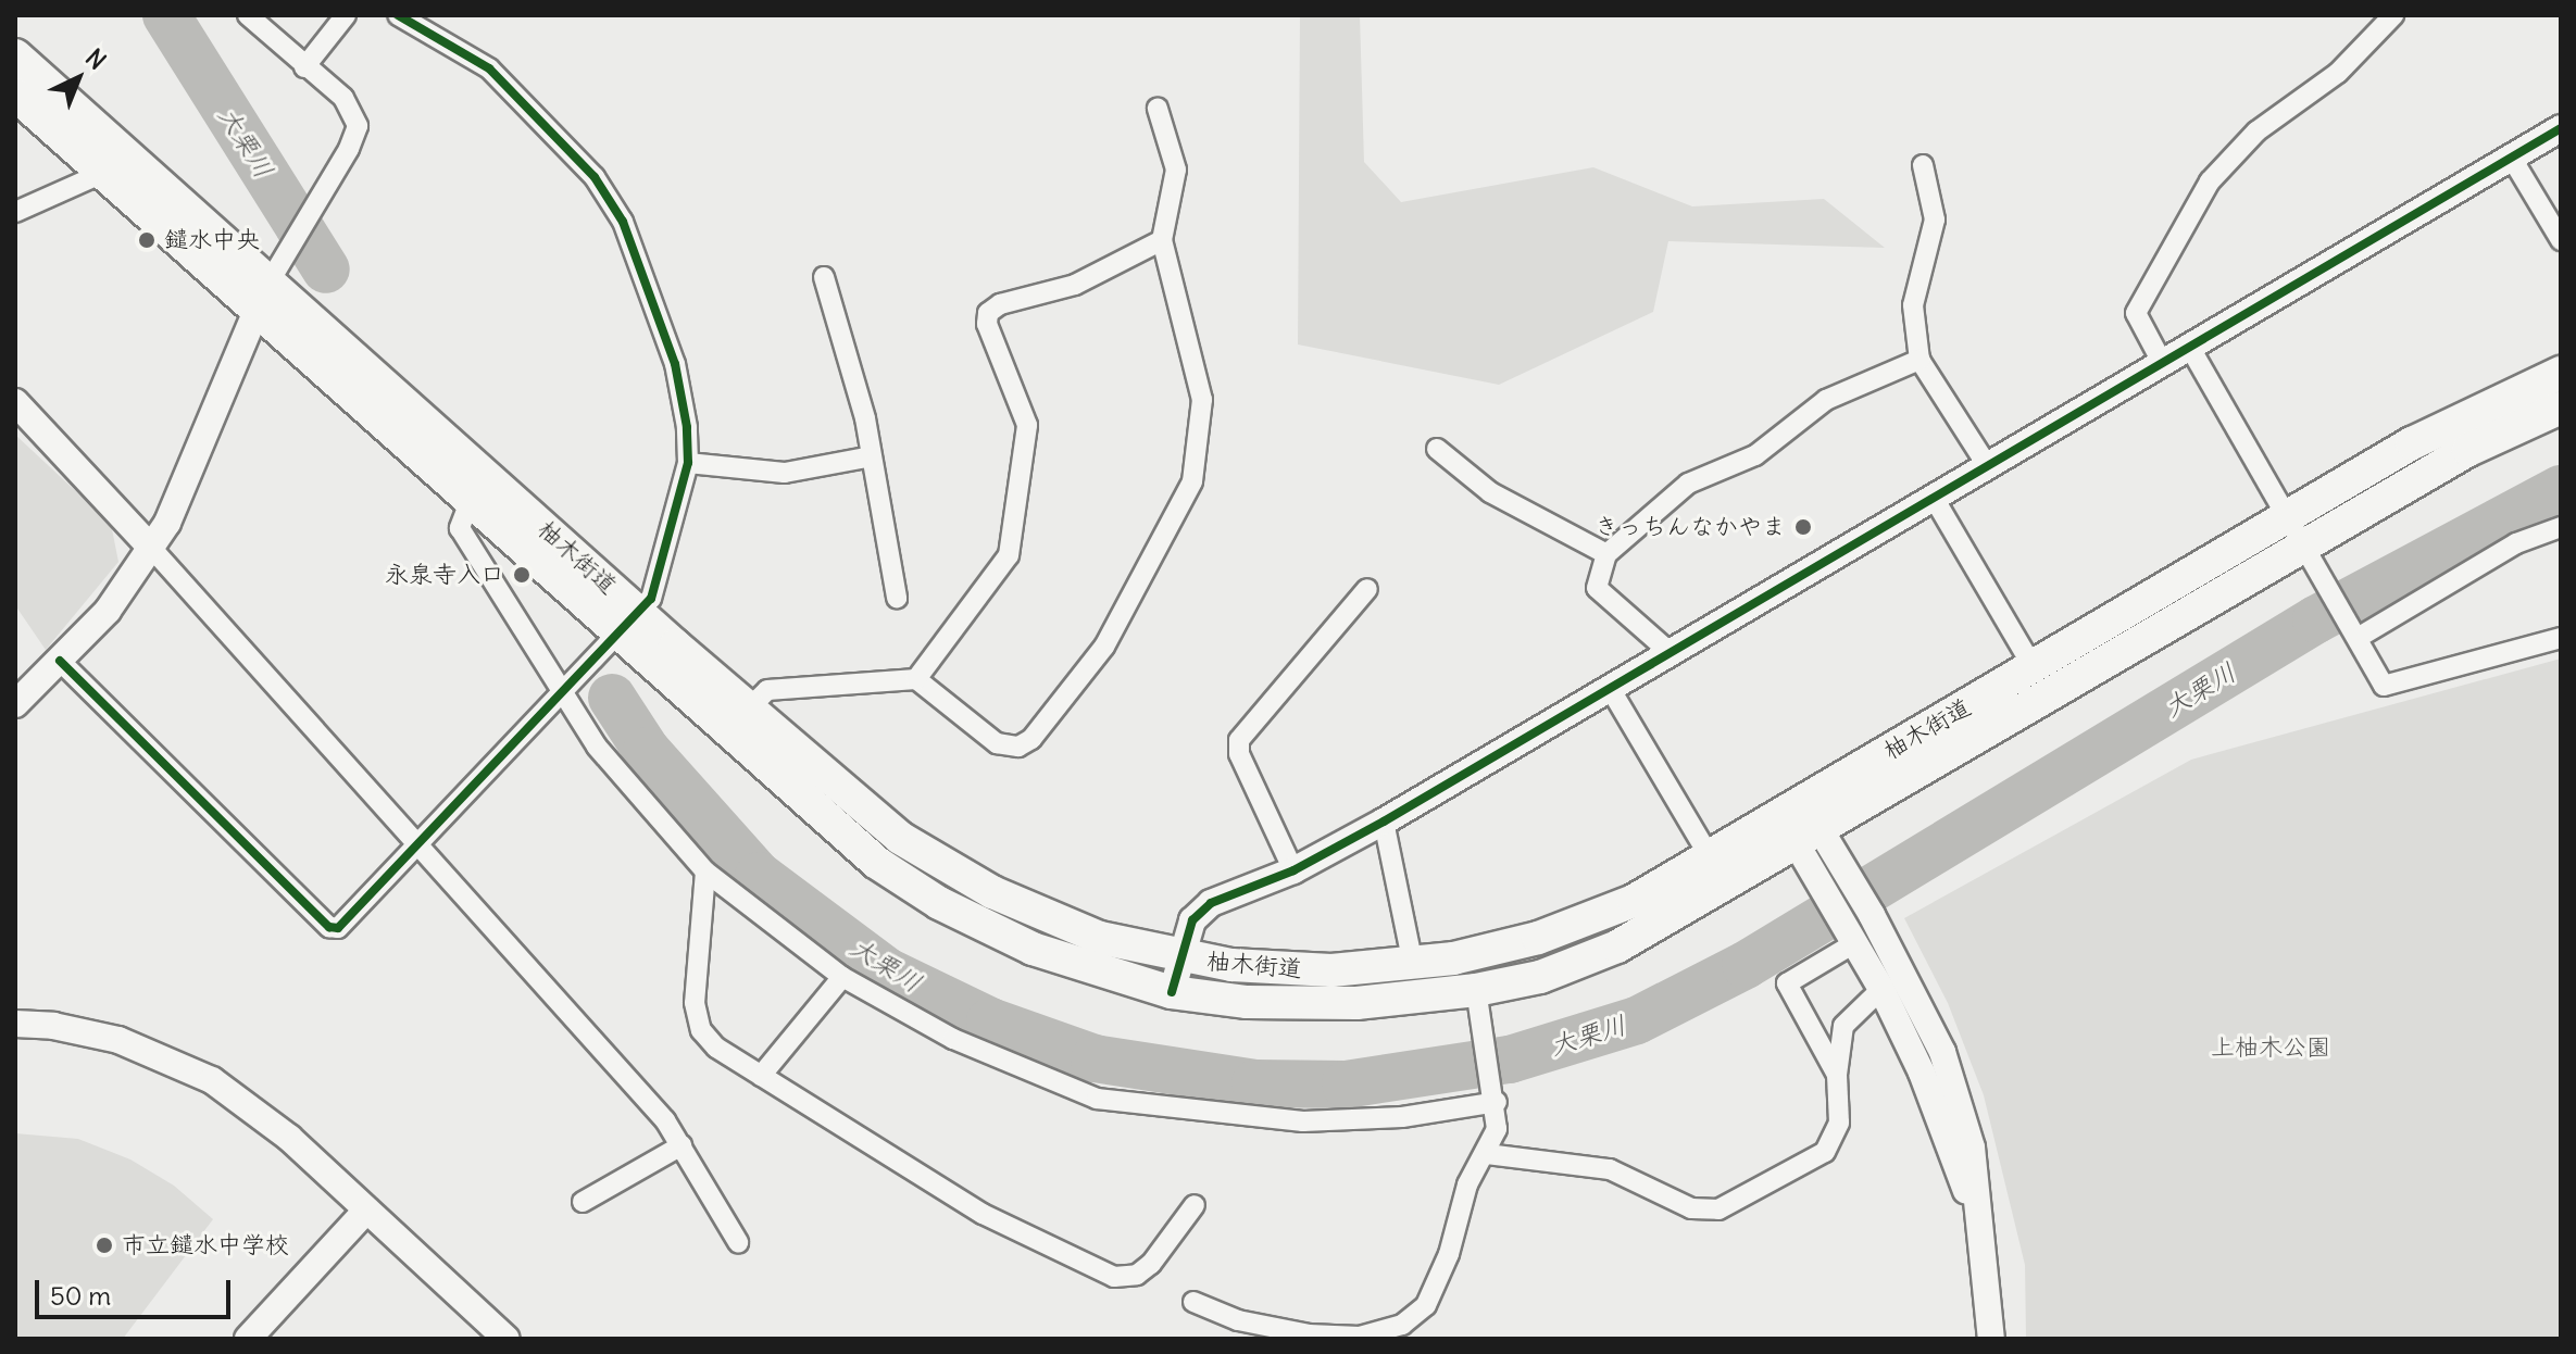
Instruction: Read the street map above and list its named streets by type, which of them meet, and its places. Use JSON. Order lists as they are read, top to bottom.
{
  "streets": {
    "main road": ["柚木街道"]
  },
  "water": ["大栗川"],
  "parks": ["上柚木公園"],
  "places": [
    "鑓水中央",
    "きっちんなかやま",
    "永泉寺入口",
    "市立鑓水中学校"
  ],
  "scale_bar": "50 m",
  "north": "top right"
}
